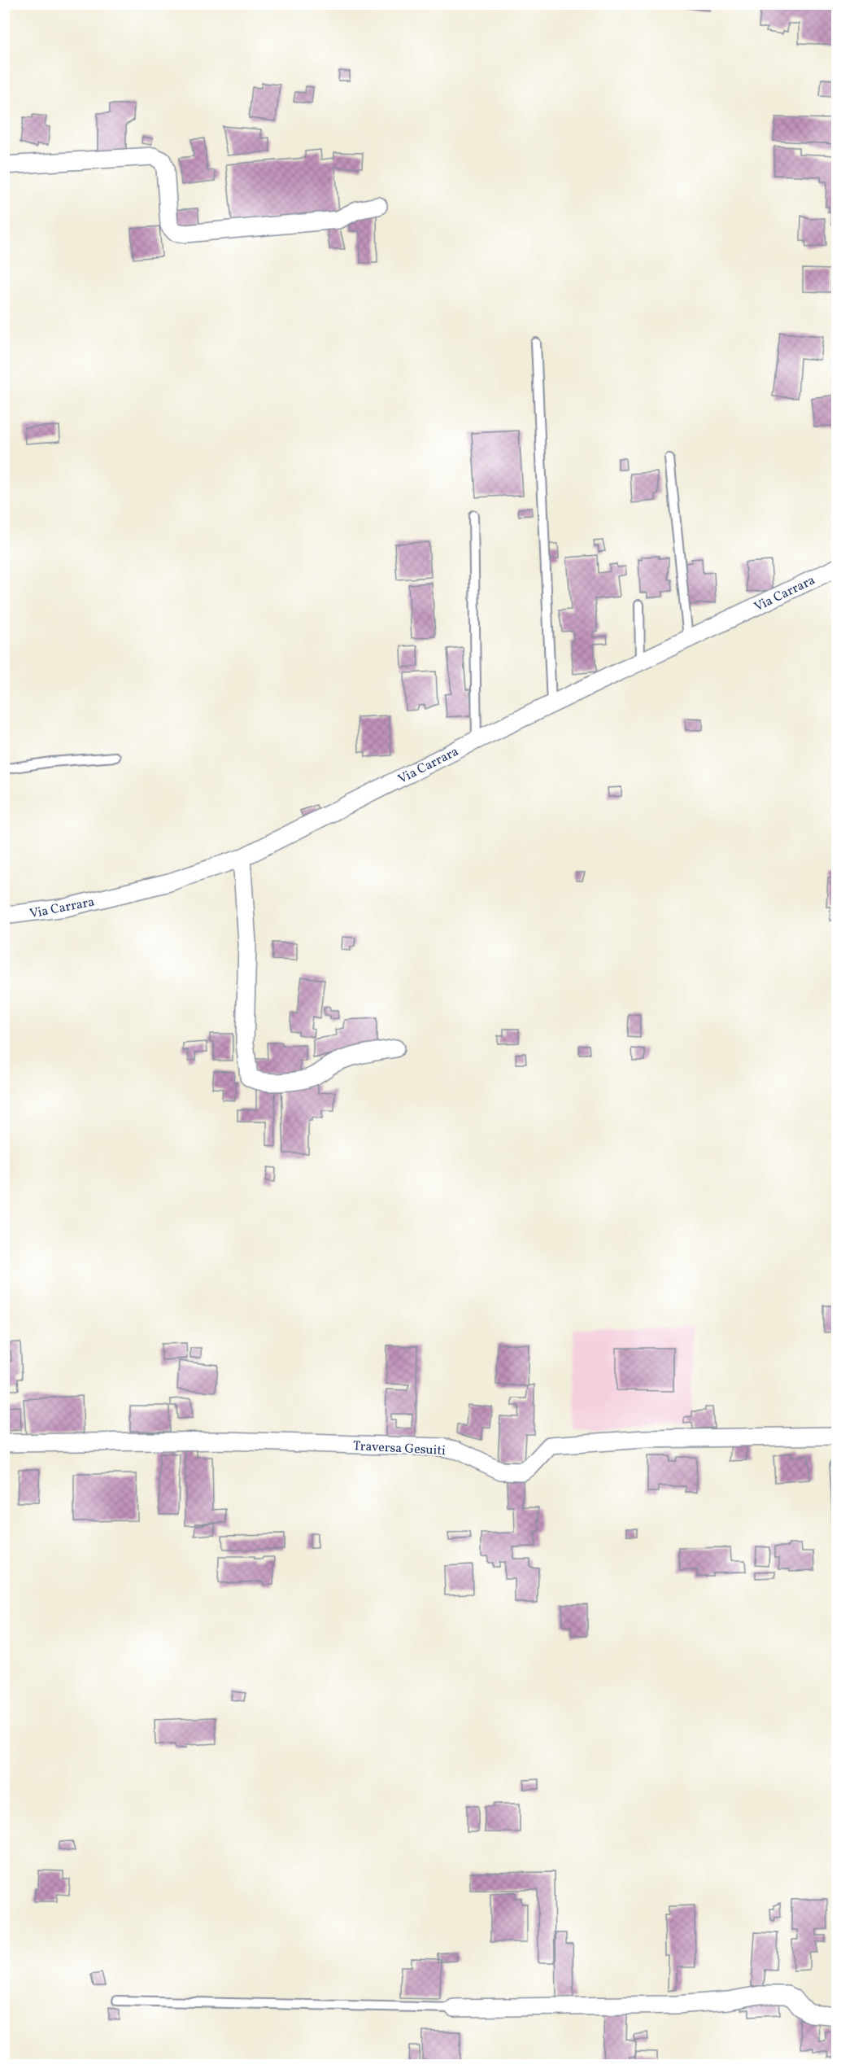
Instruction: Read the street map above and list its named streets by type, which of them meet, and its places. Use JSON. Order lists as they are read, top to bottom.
{
  "streets": {
    "street": ["Via Carrara", "Traversa Gesuiti"]
  }
}
